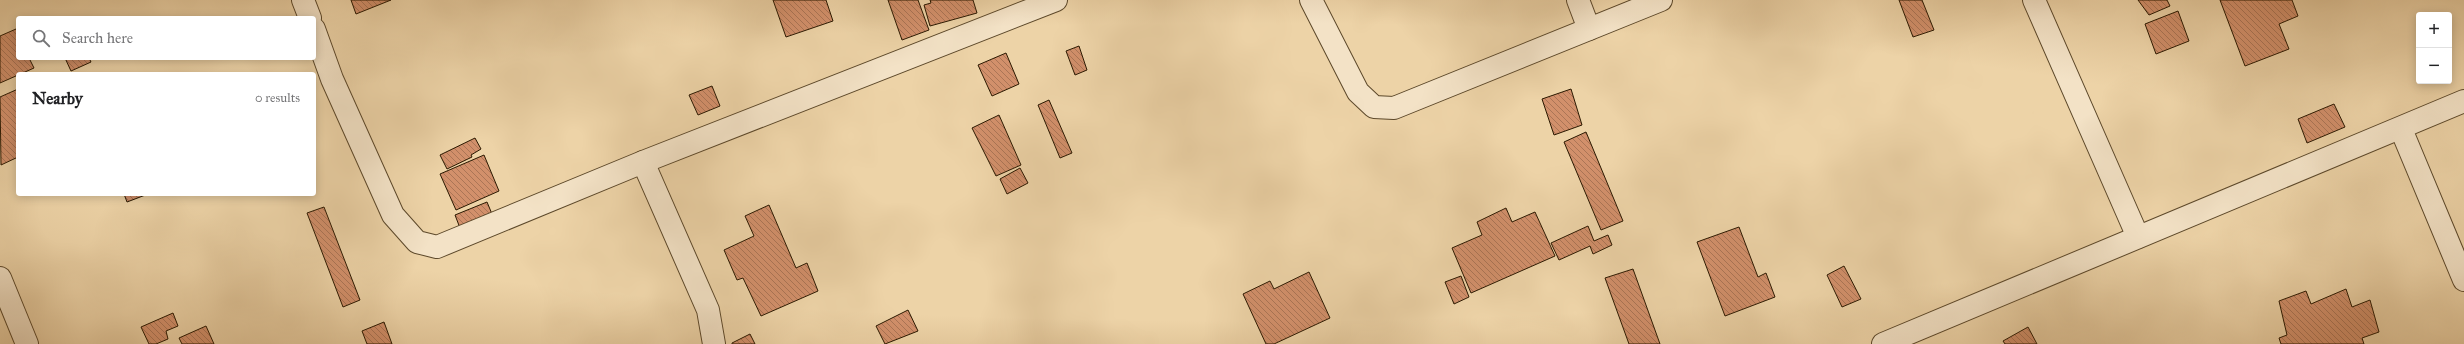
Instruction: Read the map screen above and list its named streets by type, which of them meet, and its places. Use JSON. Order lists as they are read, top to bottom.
{
  "page": {
    "map_buttons": ["+", "−"],
    "search": "Search here",
    "heading": ["Nearby", "0 results"]
  }
}
